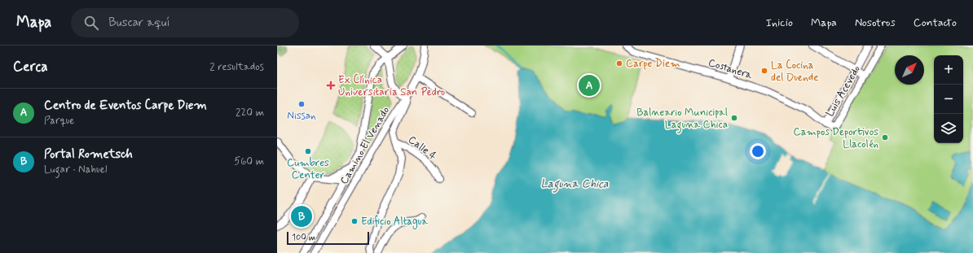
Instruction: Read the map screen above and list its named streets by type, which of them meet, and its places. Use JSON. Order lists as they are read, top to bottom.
{
  "streets": {
    "street": [
      "Costanera",
      "Luis Acevedo",
      "Camino El Venado",
      "Calle 4"
    ]
  },
  "crossings": [
    ["Costanera", "Luis Acevedo"],
    ["Camino El Venado", "Calle 4"]
  ],
  "water": ["Laguna Chica"],
  "places": {
    "other": [
      "Carpe Diem",
      "La Cocina del Duende",
      "Nissan",
      "Balneario Municipal Laguna Chica",
      "Campos Deportivos Llacolén",
      "Cumbres Center",
      "Edificio Altagua"
    ],
    "health": ["Ex Clínica Universitaria San Pedro"]
  },
  "scale_bar": "100 m",
  "north": "top right",
  "page": {
    "header": "Mapa",
    "search": "Buscar aquí",
    "nav": [
      "Inicio",
      "Mapa",
      "Nosotros",
      "Contacto"
    ],
    "heading": ["Cerca", "2 resultados"],
    "map_buttons": ["+", "−"],
    "pins": ["A", "B"],
    "list": [
      {
        "mark": "A",
        "name": "Centro de Eventos Carpe Diem",
        "note": "Parque",
        "value": "220 m"
      },
      {
        "mark": "B",
        "name": "Portal Rometsch",
        "note": "Lugar · Nahuel",
        "value": "560 m"
      }
    ],
    "scale": "100 m"
  }
}
